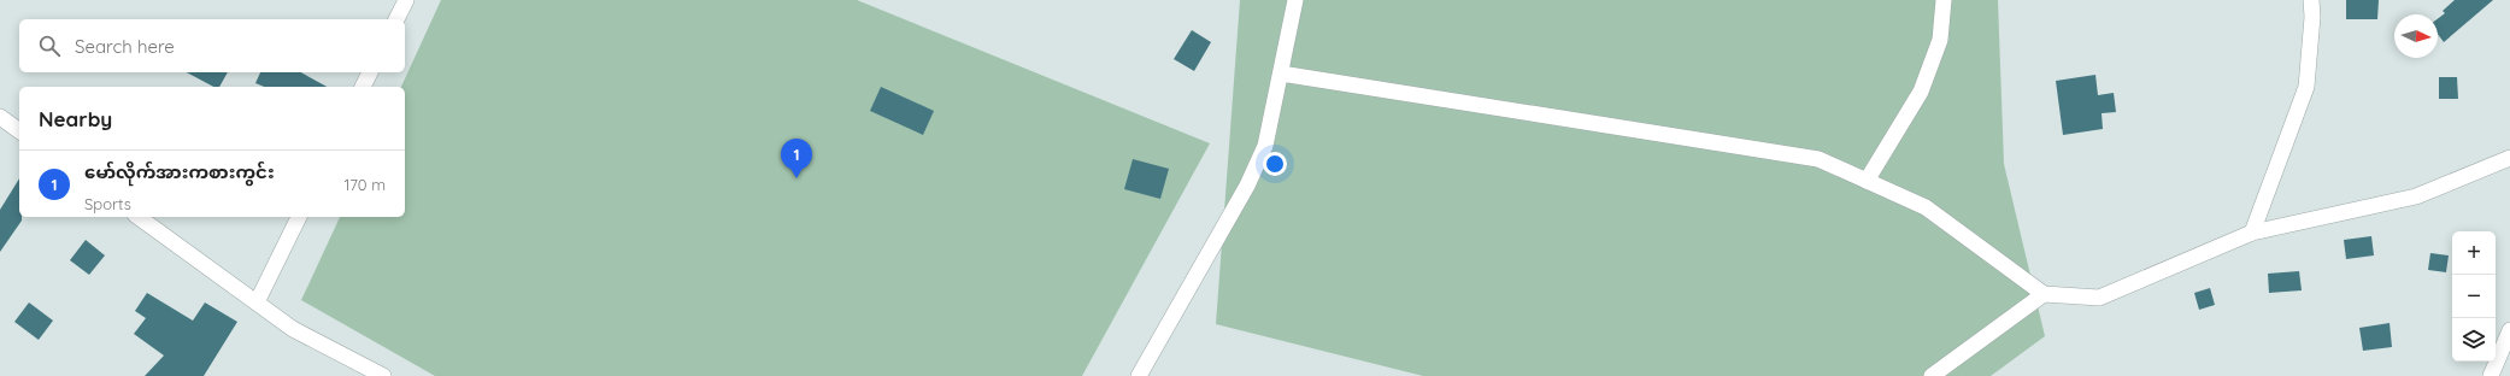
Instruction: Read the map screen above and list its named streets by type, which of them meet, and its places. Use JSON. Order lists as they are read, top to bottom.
{
  "north": "right",
  "page": {
    "search": "Search here",
    "heading": "Nearby",
    "pins": "1",
    "list": [
      {
        "mark": "1",
        "name": "မော်လိုက်အားကစားကွင်း",
        "note": "Sports",
        "value": "170 m"
      }
    ],
    "map_buttons": ["+", "−"]
  }
}
